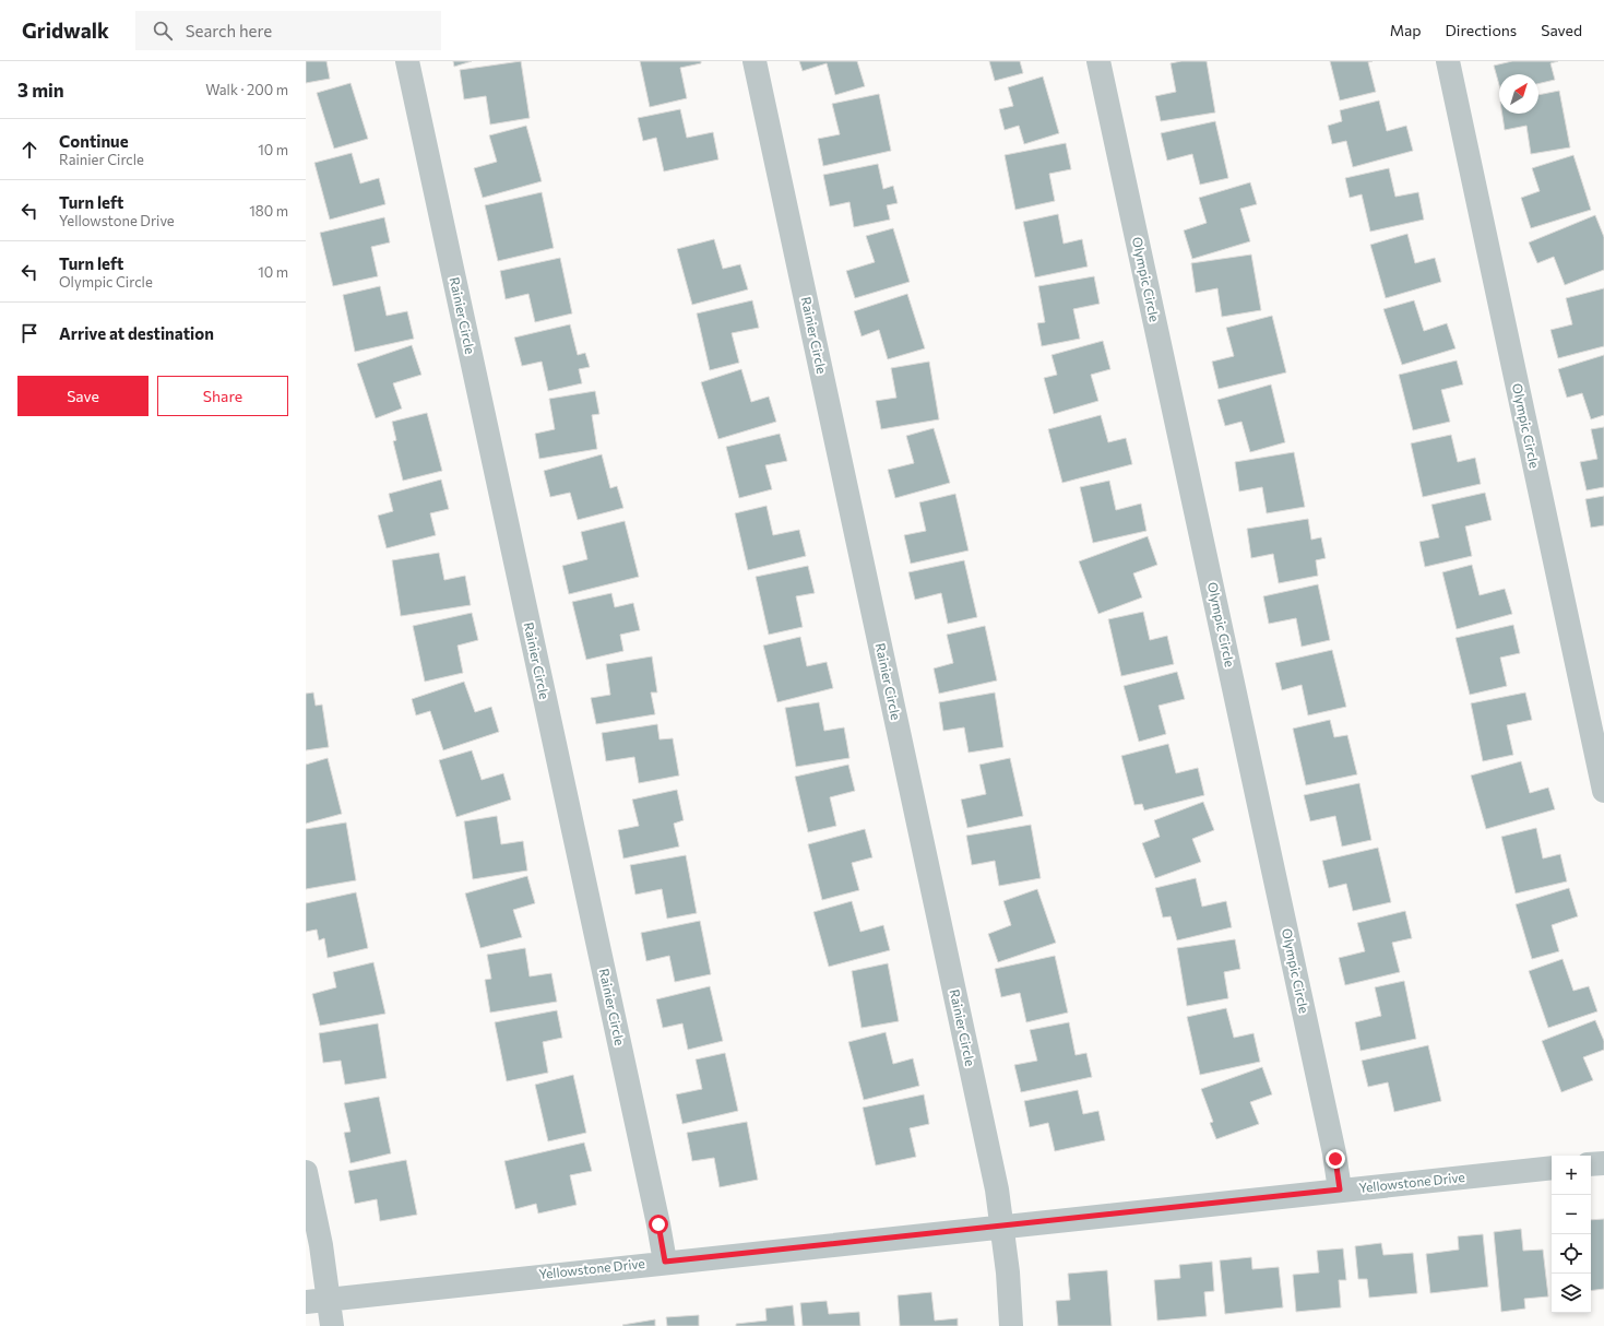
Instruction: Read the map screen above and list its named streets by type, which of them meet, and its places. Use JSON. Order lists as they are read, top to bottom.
{
  "streets": {
    "street": ["Olympic Circle", "Rainier Circle", "Yellowstone Drive"]
  },
  "crossings": [
    ["Olympic Circle", "Yellowstone Drive"],
    ["Rainier Circle", "Yellowstone Drive"]
  ],
  "north": "top right",
  "page": {
    "header": "Gridwalk",
    "search": "Search here",
    "nav": ["Map", "Directions", "Saved"],
    "heading": ["3 min", "Walk · 200 m"],
    "list": [
      ["Continue", "Rainier Circle", "10 m"],
      ["Turn left", "Yellowstone Drive", "180 m"],
      ["Turn left", "Olympic Circle", "10 m"],
      "Arrive at destination"
    ],
    "buttons": ["Save", "Share"],
    "map_buttons": ["+", "−"]
  }
}
